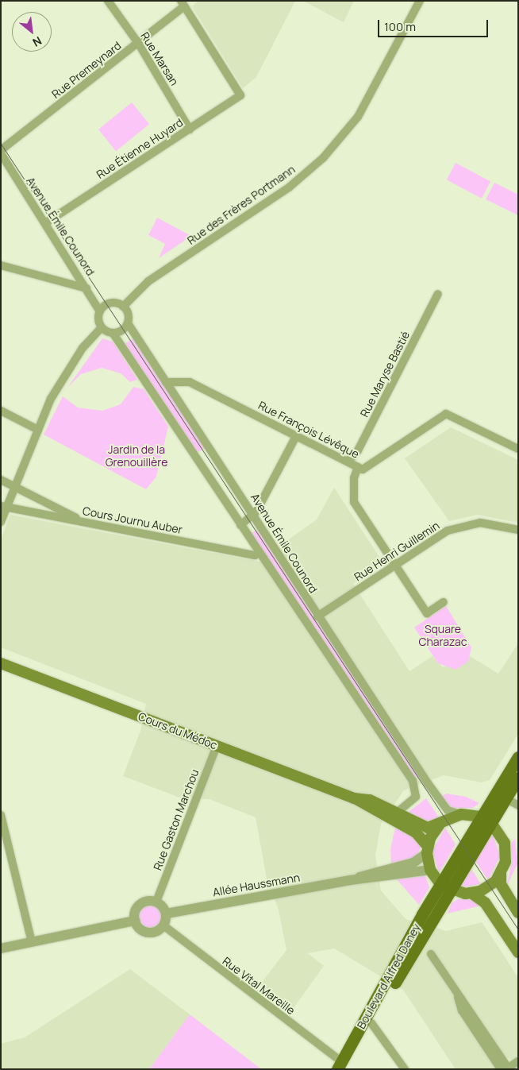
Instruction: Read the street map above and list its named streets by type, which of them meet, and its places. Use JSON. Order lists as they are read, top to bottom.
{
  "streets": {
    "main road": ["Cours du Médoc", "Boulevard Alfred Daney"],
    "street": [
      "Rue Marsan",
      "Rue Premeynard",
      "Rue Étienne Huyard",
      "Rue des Frères Portmann",
      "Avenue Émile Counord",
      "Rue Maryse Bastié",
      "Rue François Lévêque",
      "Cours Journu Auber",
      "Rue Henri Guillemin",
      "Rue Gaston Marchou",
      "Allée Haussmann",
      "Rue Vital Mareille"
    ]
  },
  "crossings": [
    ["Rue Marsan", "Rue Premeynard"],
    ["Rue Marsan", "Rue Étienne Huyard"],
    ["Rue Premeynard", "Rue Étienne Huyard"],
    ["Rue Étienne Huyard", "Avenue Émile Counord"],
    ["Rue des Frères Portmann", "Avenue Émile Counord"],
    ["Avenue Émile Counord", "Rue François Lévêque"],
    ["Avenue Émile Counord", "Cours Journu Auber"],
    ["Avenue Émile Counord", "Rue Henri Guillemin"],
    ["Avenue Émile Counord", "Cours du Médoc"],
    ["Rue Maryse Bastié", "Rue François Lévêque"],
    ["Cours du Médoc", "Rue Gaston Marchou"],
    ["Cours du Médoc", "Allée Haussmann"],
    ["Rue Gaston Marchou", "Allée Haussmann"],
    ["Rue Gaston Marchou", "Rue Vital Mareille"],
    ["Allée Haussmann", "Rue Vital Mareille"],
    ["Boulevard Alfred Daney", "Rue Vital Mareille"]
  ],
  "parks": ["Jardin de la Grenouillère", "Square Charazac"],
  "scale_bar": "100 m",
  "north": "bottom right"
}
